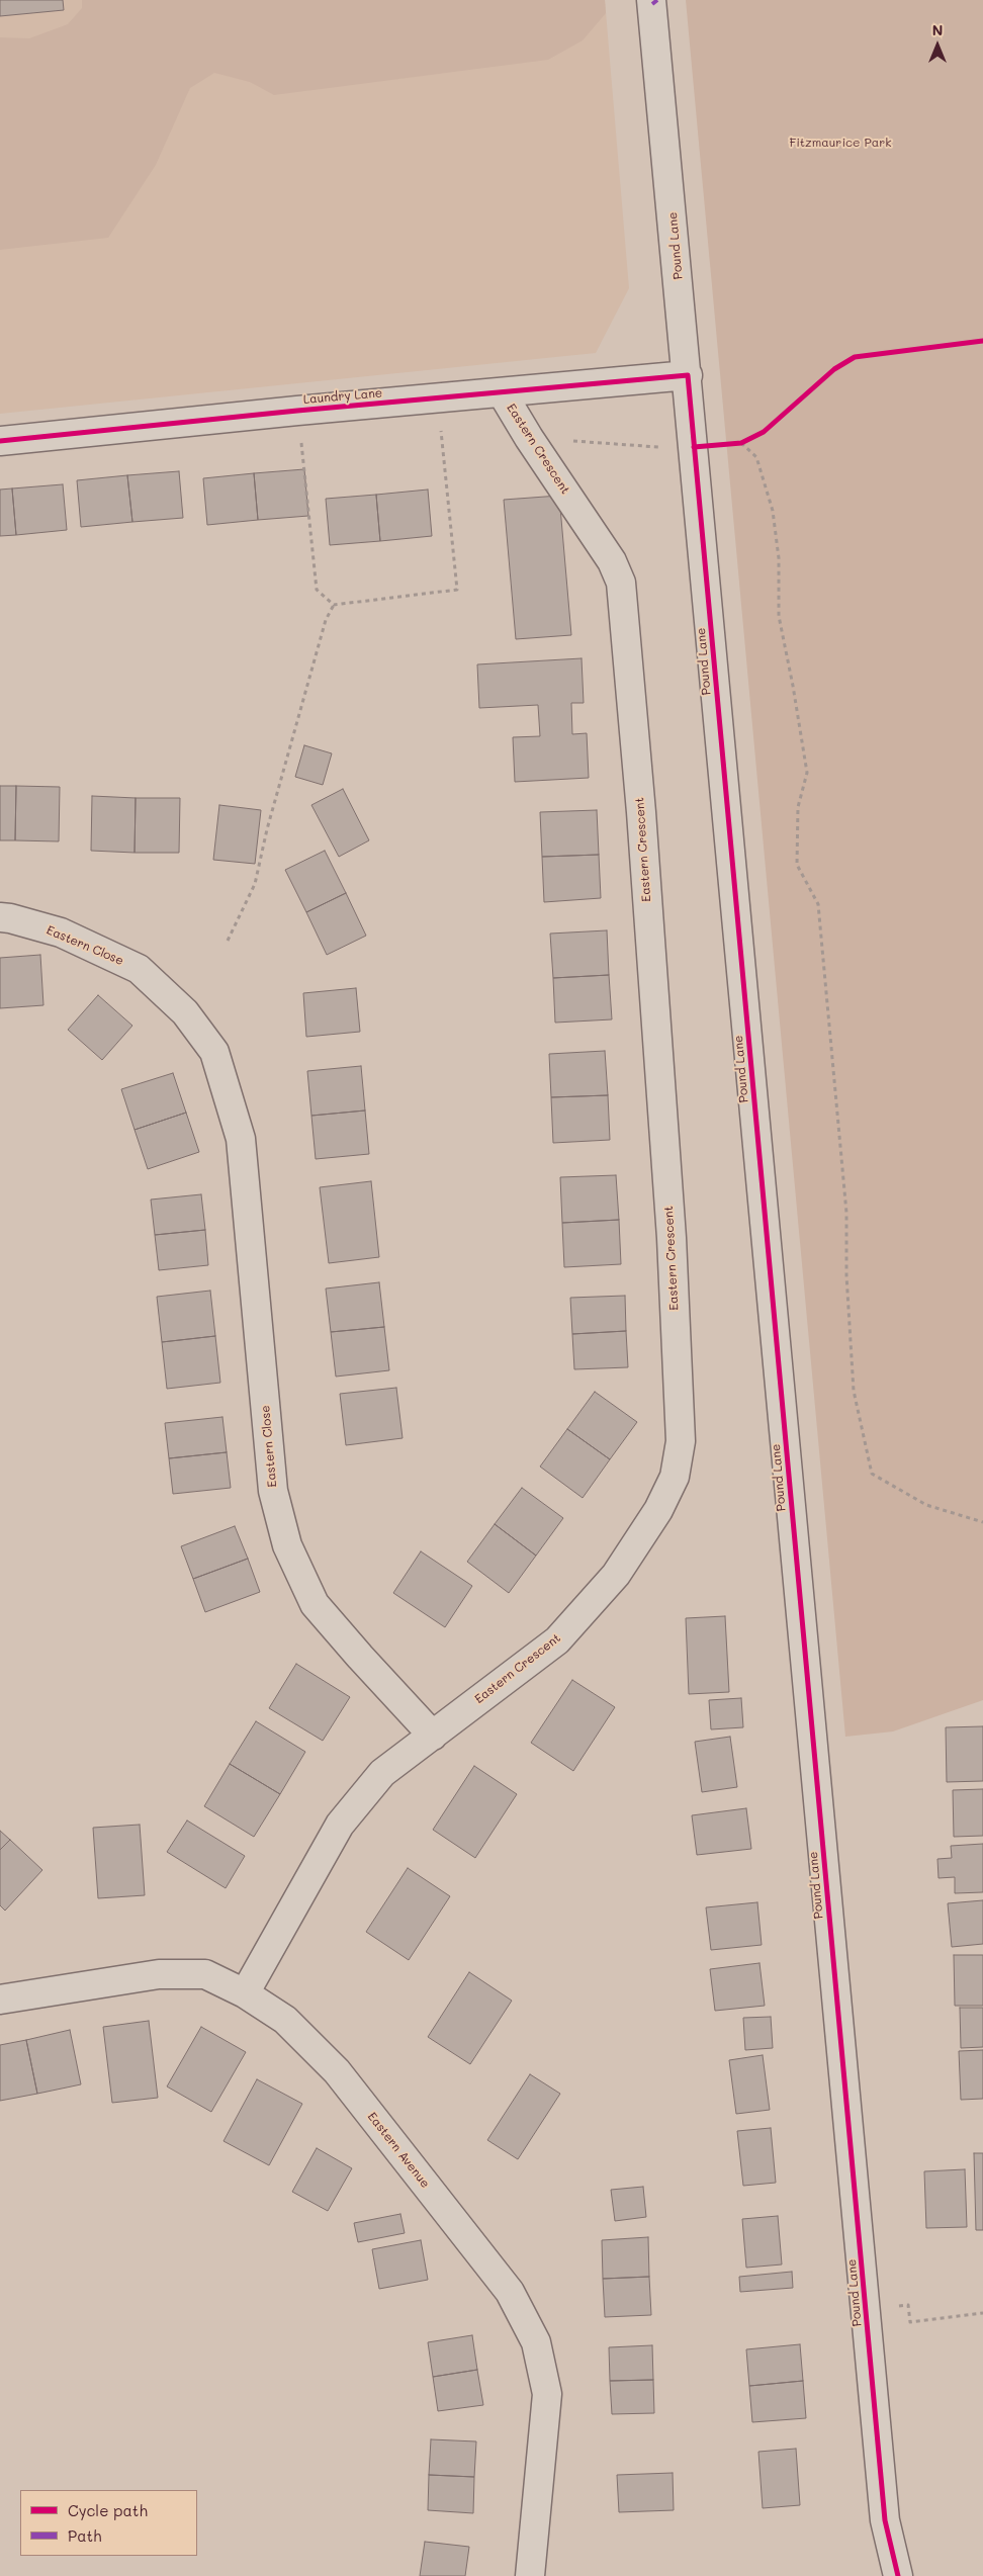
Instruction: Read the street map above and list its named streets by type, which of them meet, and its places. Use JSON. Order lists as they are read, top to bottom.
{
  "streets": {
    "street": [
      "Pound Lane",
      "Laundry Lane",
      "Eastern Crescent",
      "Eastern Close",
      "Eastern Avenue"
    ]
  },
  "crossings": [
    ["Pound Lane", "Laundry Lane"],
    ["Laundry Lane", "Eastern Crescent"],
    ["Eastern Crescent", "Eastern Close"],
    ["Eastern Crescent", "Eastern Avenue"]
  ],
  "parks": ["Fitzmaurice Park"],
  "legend": ["Cycle path", "Path"],
  "north": "top"
}
